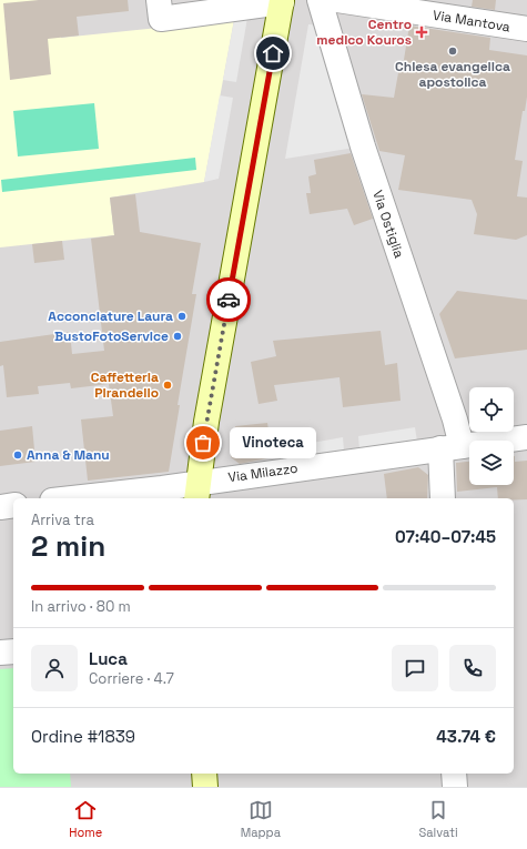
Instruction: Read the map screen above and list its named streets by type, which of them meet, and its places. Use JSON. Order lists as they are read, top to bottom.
{
  "streets": {
    "street": ["Via Mantova", "Via Ostiglia", "Via Milazzo"]
  },
  "crossings": [
    ["Via Ostiglia", "Via Milazzo"]
  ],
  "places": {
    "health": ["Centro medico Kouros"],
    "other": [
      "Chiesa evangelica apostolica",
      "Acconciature Laura",
      "BustoFotoService",
      "Caffetteria Pirandello",
      "Vinoteca",
      "Anna & Manu"
    ]
  },
  "page": {
    "bubble": "Vinoteca",
    "heading": ["2 min", "Arriva tra", "07:40–07:45"],
    "panel": [
      "Luca",
      "Corriere · 4.7",
      "Ordine #1839",
      "43.74 €"
    ],
    "bar": "In arrivo · 80 m",
    "tabs": ["Home", "Mappa", "Salvati"]
  }
}
